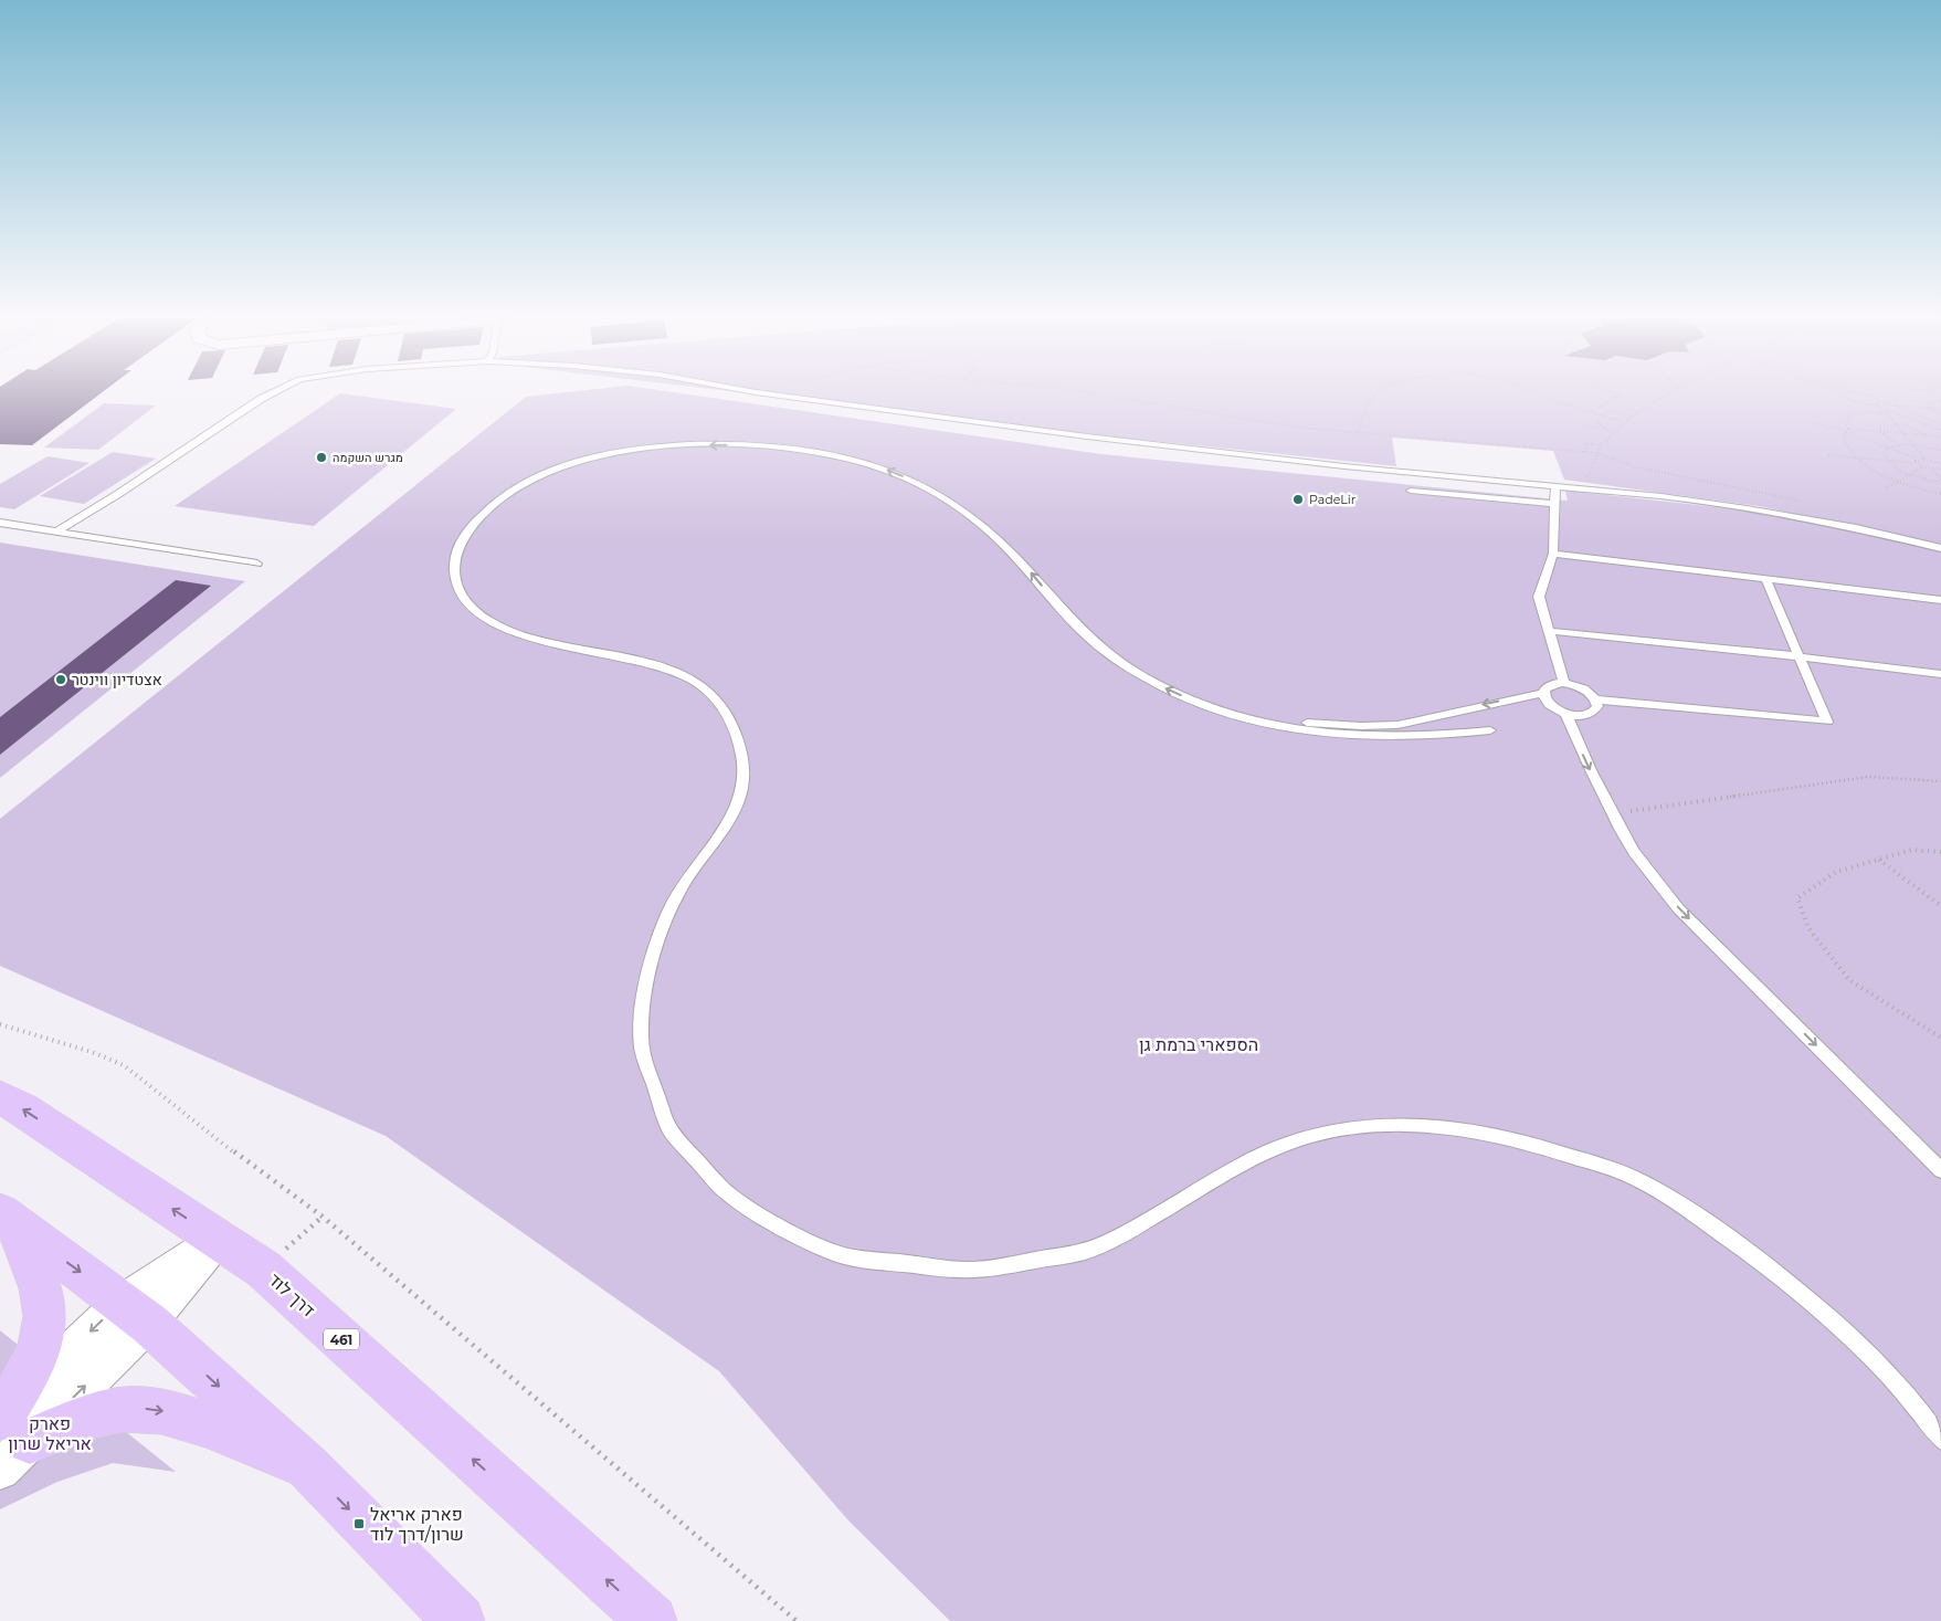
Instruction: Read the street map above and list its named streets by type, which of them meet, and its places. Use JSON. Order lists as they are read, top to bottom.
{
  "streets": {
    "main road": ["דרך לוד", "461"]
  },
  "parks": ["הספארי ברמת גן", "פארק אריאל שרון"],
  "places": {
    "other": ["מגרש השקמה", "PadeLir", "אצטדיון ווינטר"],
    "transit": ["פארק אריאל שרון/דרך לוד"]
  }
}
